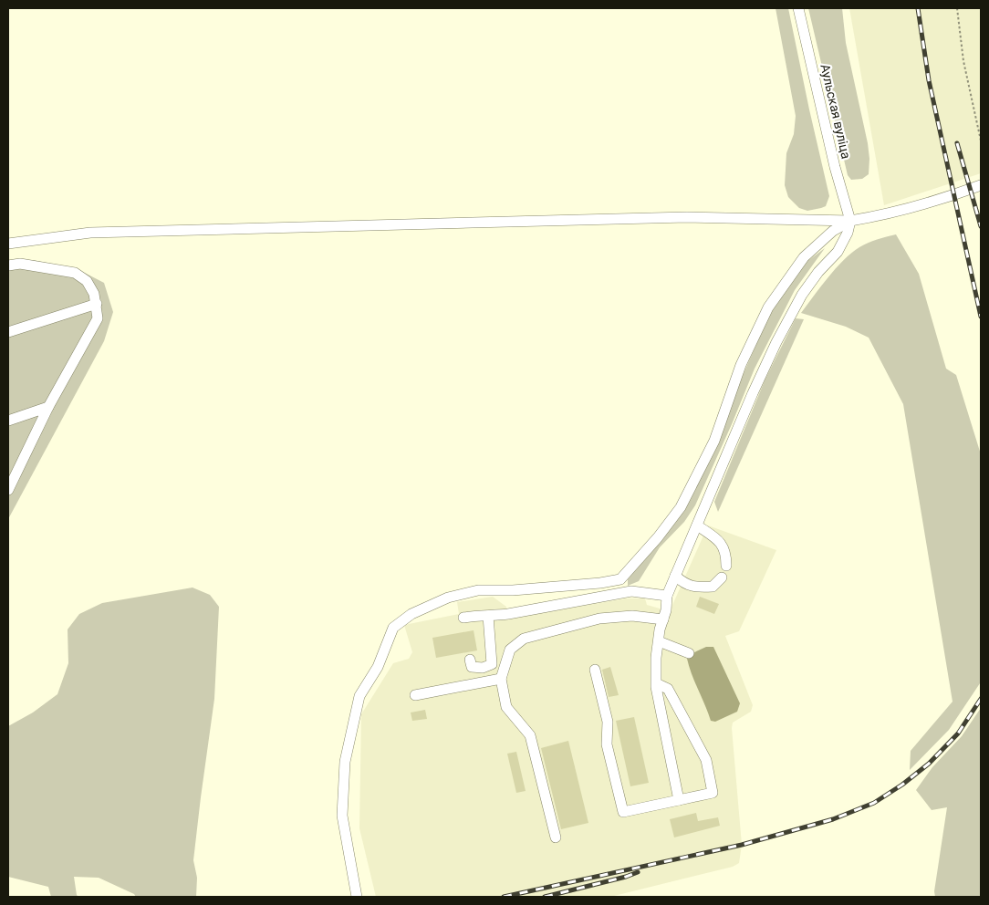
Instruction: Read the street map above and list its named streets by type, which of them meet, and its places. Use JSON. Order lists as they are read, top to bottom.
{
  "streets": {
    "street": ["Аульская вуліца"]
  }
}
